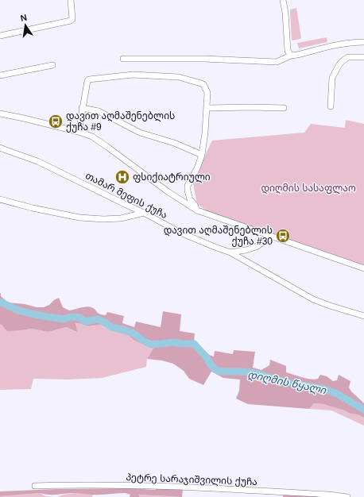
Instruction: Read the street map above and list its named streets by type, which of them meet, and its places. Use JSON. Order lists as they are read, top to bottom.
{
  "streets": {
    "street": ["თამარ მეფის ქუჩა", "პეტრე სარაჯიშვილის ქუჩა"]
  },
  "water": ["დიღმის წყალი"],
  "parks": ["დიღმის სასაფლაო"],
  "places": {
    "bus stop": ["დავით აღმაშენებლის ქუჩა #9", "დავით აღმაშენებლის ქუჩა #30"],
    "hospital": ["ფსიქიატრიული"]
  },
  "north": "top"
}
